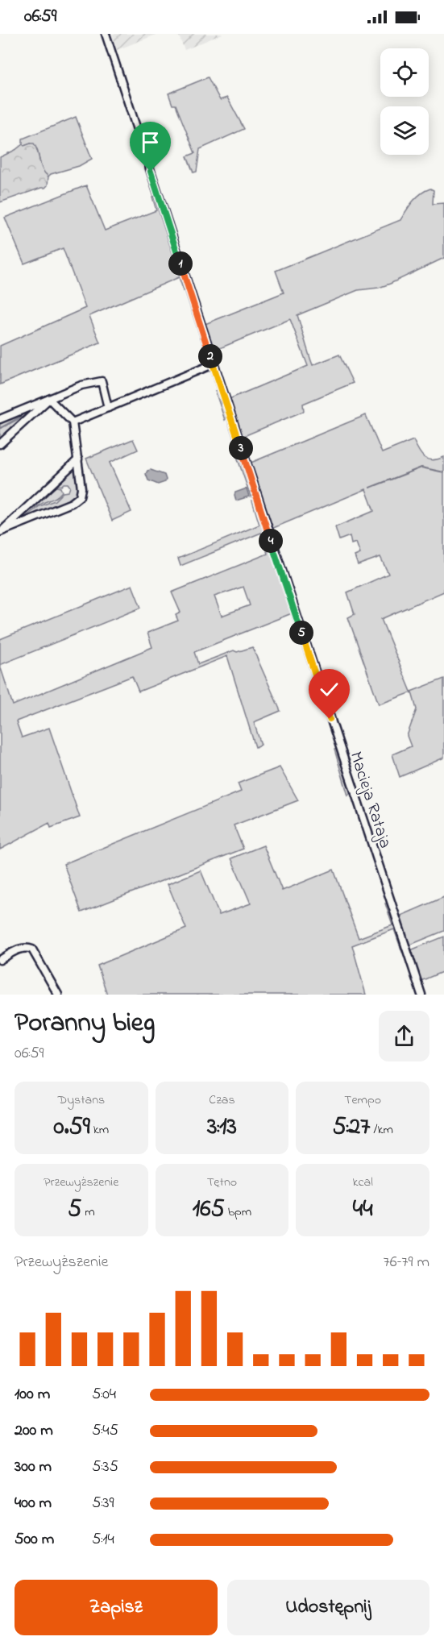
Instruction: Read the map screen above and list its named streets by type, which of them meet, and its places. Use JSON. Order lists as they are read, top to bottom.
{
  "streets": {
    "street": ["Macieja Rataja"]
  },
  "page": {
    "status": "06:59",
    "pins": [
      "1",
      "2",
      "3",
      "4",
      "5"
    ],
    "heading": ["Poranny bieg", "06:59"],
    "stats": [
      ["Dystans", "0.59 km"],
      ["Czas", "3:13"],
      ["Tempo", "5:27 /km"],
      ["Przewyższenie", "5 m"],
      ["Tętno", "165 bpm"],
      ["kcal", "44"]
    ],
    "chart": ["Przewyższenie", "76–79 m"],
    "list": [
      {
        "name": "100 m",
        "note": "5:04"
      },
      {
        "name": "200 m",
        "note": "5:45"
      },
      {
        "name": "300 m",
        "note": "5:35"
      },
      {
        "name": "400 m",
        "note": "5:39"
      },
      {
        "name": "500 m",
        "note": "5:14"
      }
    ],
    "buttons": ["Zapisz", "Udostępnij"]
  }
}
